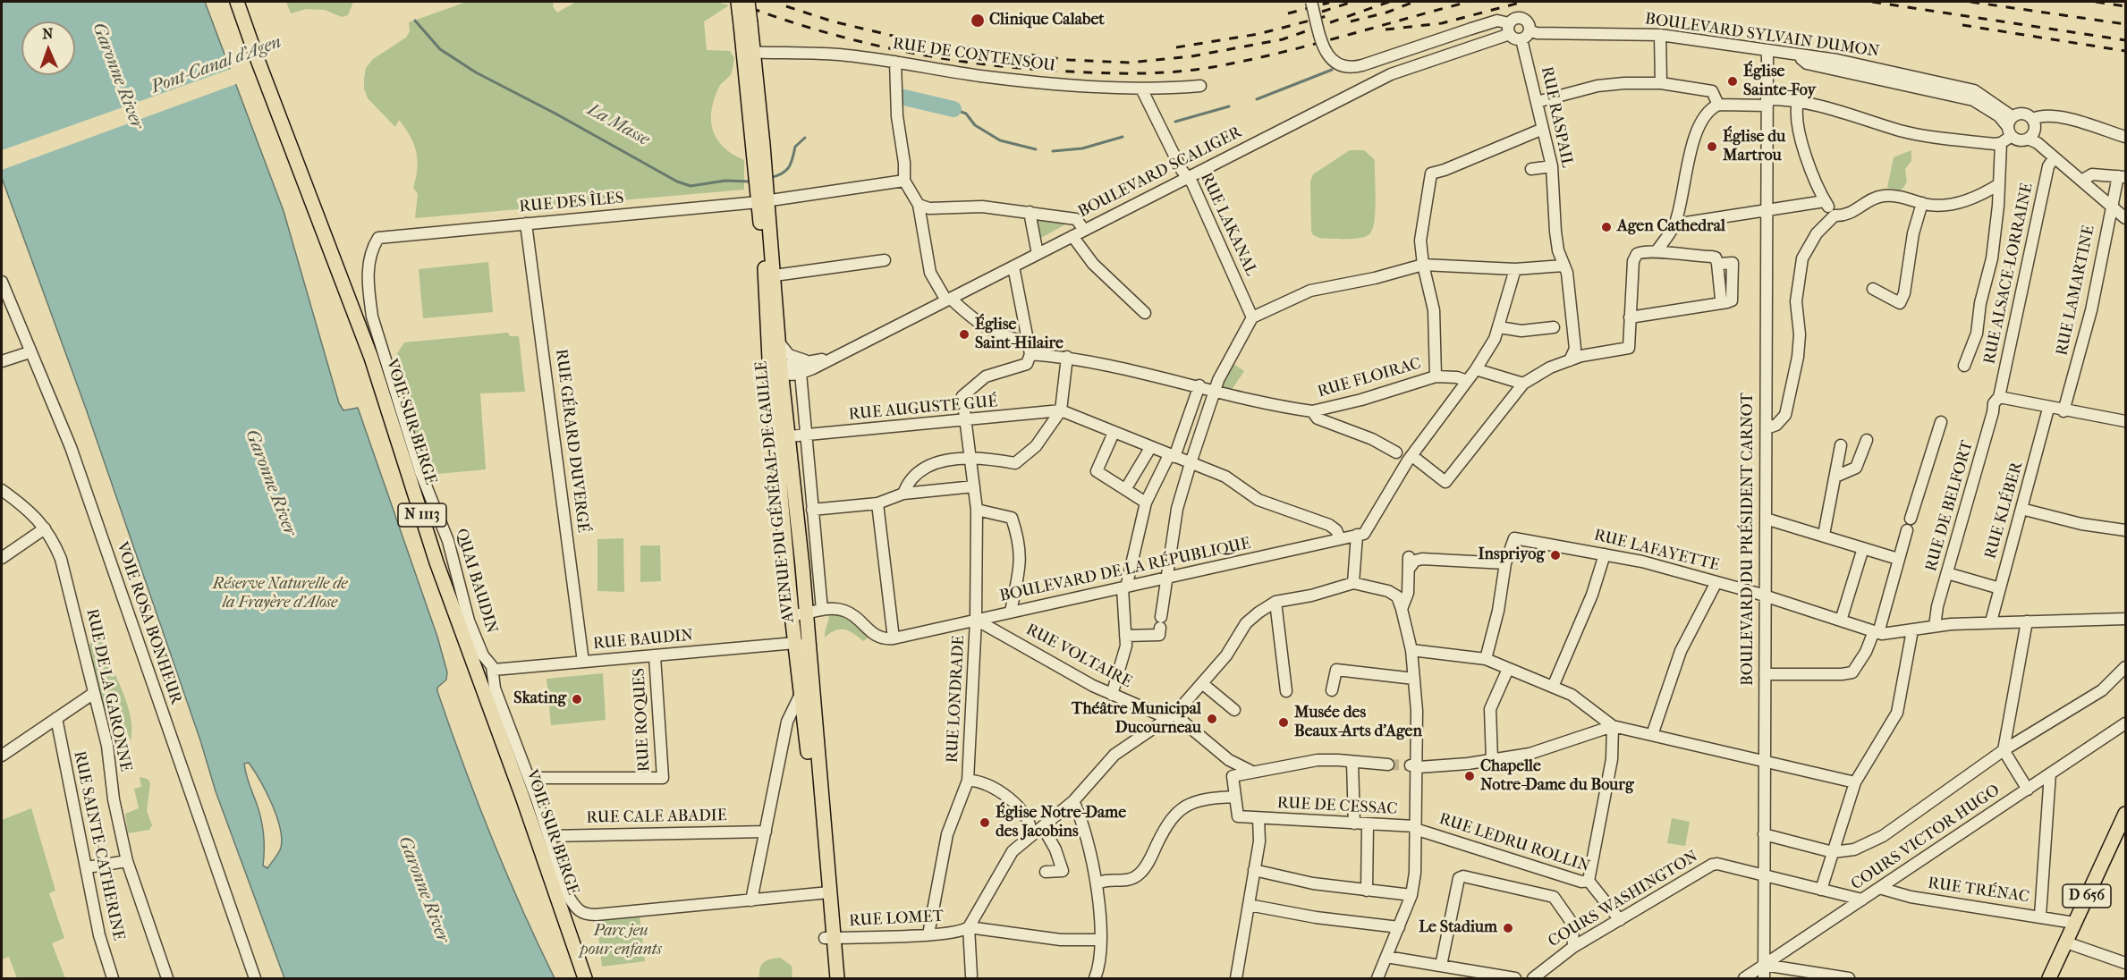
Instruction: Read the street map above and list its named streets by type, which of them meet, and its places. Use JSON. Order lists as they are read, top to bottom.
{
  "streets": {
    "main road": [
      "VOIE SUR BERGE",
      "AVENUE DU GÉNÉRAL DE GAULLE",
      "N 1113",
      "D 656"
    ],
    "street": [
      "BOULEVARD SYLVAIN DUMON",
      "RUE DE CONTENSOU",
      "RUE RASPAIL",
      "BOULEVARD SCALIGER",
      "RUE DES ÎLES",
      "RUE LAKANAL",
      "RUE ALSACE-LORRAINE",
      "RUE LAMARTINE",
      "RUE FLOIRAC",
      "RUE AUGUSTE GUÉ",
      "RUE GÉRARD DUVERGÉ",
      "RUE DE BELFORT",
      "RUE KLÉBER",
      "BOULEVARD DU PRÉSIDENT CARNOT",
      "RUE LAFAYETTE",
      "BOULEVARD DE LA RÉPUBLIQUE",
      "QUAI BAUDIN",
      "VOIE ROSA BONHEUR",
      "RUE BAUDIN",
      "RUE VOLTAIRE",
      "RUE DE LA GARONNE",
      "RUE LONDRADE",
      "RUE ROQUES",
      "RUE DE CESSAC",
      "RUE CALE ABADIE",
      "COURS VICTOR HUGO",
      "RUE LEDRU ROLLIN",
      "RUE SAINTE-CATHERINE",
      "RUE TRÉNAC",
      "COURS WASHINGTON",
      "RUE LOMET"
    ]
  },
  "crossings": [
    ["BOULEVARD SYLVAIN DUMON", "RUE RASPAIL"],
    ["BOULEVARD SYLVAIN DUMON", "BOULEVARD SCALIGER"],
    ["BOULEVARD SYLVAIN DUMON", "BOULEVARD DU PRÉSIDENT CARNOT"],
    ["RUE DE CONTENSOU", "RUE LAKANAL"],
    ["RUE DE CONTENSOU", "AVENUE DU GÉNÉRAL DE GAULLE"],
    ["RUE RASPAIL", "BOULEVARD SCALIGER"],
    ["BOULEVARD SCALIGER", "RUE LAKANAL"],
    ["BOULEVARD SCALIGER", "AVENUE DU GÉNÉRAL DE GAULLE"],
    ["RUE DES ÎLES", "RUE GÉRARD DUVERGÉ"],
    ["RUE DES ÎLES", "AVENUE DU GÉNÉRAL DE GAULLE"],
    ["RUE DES ÎLES", "QUAI BAUDIN"],
    ["RUE ALSACE-LORRAINE", "RUE DE BELFORT"],
    ["RUE AUGUSTE GUÉ", "AVENUE DU GÉNÉRAL DE GAULLE"],
    ["RUE AUGUSTE GUÉ", "RUE LONDRADE"],
    ["RUE GÉRARD DUVERGÉ", "RUE BAUDIN"],
    ["AVENUE DU GÉNÉRAL DE GAULLE", "RUE BAUDIN"],
    ["AVENUE DU GÉNÉRAL DE GAULLE", "RUE LOMET"],
    ["RUE DE BELFORT", "RUE LAFAYETTE"],
    ["RUE KLÉBER", "RUE LAFAYETTE"],
    ["BOULEVARD DU PRÉSIDENT CARNOT", "RUE LAFAYETTE"],
    ["BOULEVARD DU PRÉSIDENT CARNOT", "COURS VICTOR HUGO"],
    ["BOULEVARD DU PRÉSIDENT CARNOT", "COURS WASHINGTON"],
    ["BOULEVARD DE LA RÉPUBLIQUE", "RUE VOLTAIRE"],
    ["BOULEVARD DE LA RÉPUBLIQUE", "RUE LONDRADE"],
    ["QUAI BAUDIN", "RUE BAUDIN"],
    ["QUAI BAUDIN", "RUE ROQUES"],
    ["QUAI BAUDIN", "RUE CALE ABADIE"],
    ["RUE BAUDIN", "RUE ROQUES"],
    ["RUE VOLTAIRE", "RUE LONDRADE"],
    ["RUE LONDRADE", "RUE LOMET"],
    ["RUE DE CESSAC", "RUE LEDRU ROLLIN"],
    ["COURS VICTOR HUGO", "RUE TRÉNAC"],
    ["COURS VICTOR HUGO", "COURS WASHINGTON"],
    ["RUE LEDRU ROLLIN", "COURS WASHINGTON"],
    ["RUE TRÉNAC", "D 656"]
  ],
  "water": ["Pont-Canal d'Agen", "Garonne River", "La Masse"],
  "parks": ["Réserve Naturelle de la Frayère d'Alose", "Parc jeu pour enfants"],
  "places": [
    "Clinique Calabet",
    "Église Sainte-Foy",
    "Église du Martrou",
    "Agen Cathedral",
    "Église Saint-Hilaire",
    "Inspriyog",
    "Skating",
    "Théâtre Municipal Ducourneau",
    "Musée des Beaux-Arts d'Agen",
    "Chapelle Notre-Dame du Bourg",
    "Église Notre-Dame des Jacobins",
    "Le Stadium"
  ],
  "north": "top"
}
